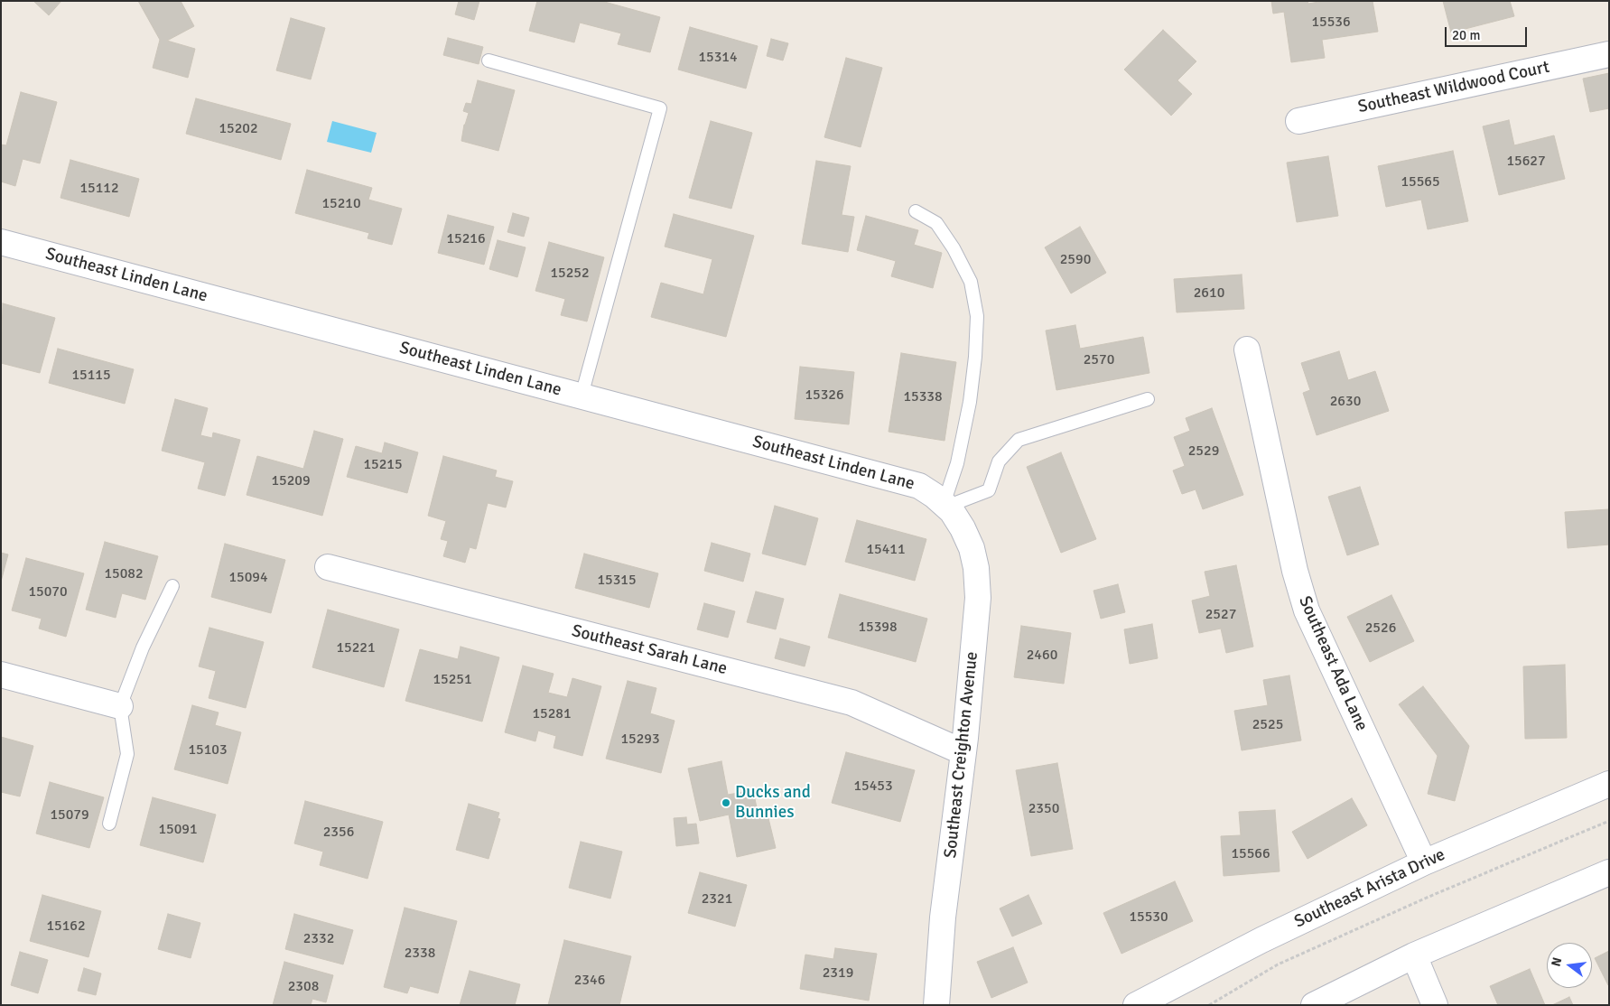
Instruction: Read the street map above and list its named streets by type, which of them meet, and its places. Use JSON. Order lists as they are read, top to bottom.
{
  "streets": {
    "street": [
      "Southeast Wildwood Court",
      "Southeast Linden Lane",
      "Southeast Sarah Lane",
      "Southeast Ada Lane",
      "Southeast Creighton Avenue",
      "Southeast Arista Drive"
    ]
  },
  "crossings": [
    ["Southeast Linden Lane", "Southeast Creighton Avenue"],
    ["Southeast Sarah Lane", "Southeast Creighton Avenue"],
    ["Southeast Ada Lane", "Southeast Arista Drive"]
  ],
  "places": ["Ducks and Bunnies"],
  "house_numbers": [
    "15536",
    "15314",
    "15202",
    "15627",
    "15565",
    "15112",
    "15210",
    "15216",
    "2590",
    "15252",
    "2610",
    "2570",
    "15115",
    "15326",
    "15338",
    "2630",
    "2529",
    "15215",
    "15209",
    "15411",
    "15082",
    "15094",
    "15315",
    "15070",
    "2527",
    "15398",
    "2526",
    "15221",
    "2460",
    "15251",
    "15281",
    "2525",
    "15293",
    "15103",
    "15453",
    "2350",
    "15079",
    "15091",
    "2356",
    "15566",
    "2321",
    "15530",
    "15162",
    "2332",
    "2338",
    "2319",
    "2346",
    "2308"
  ],
  "scale_bar": "20 m",
  "north": "left"
}
